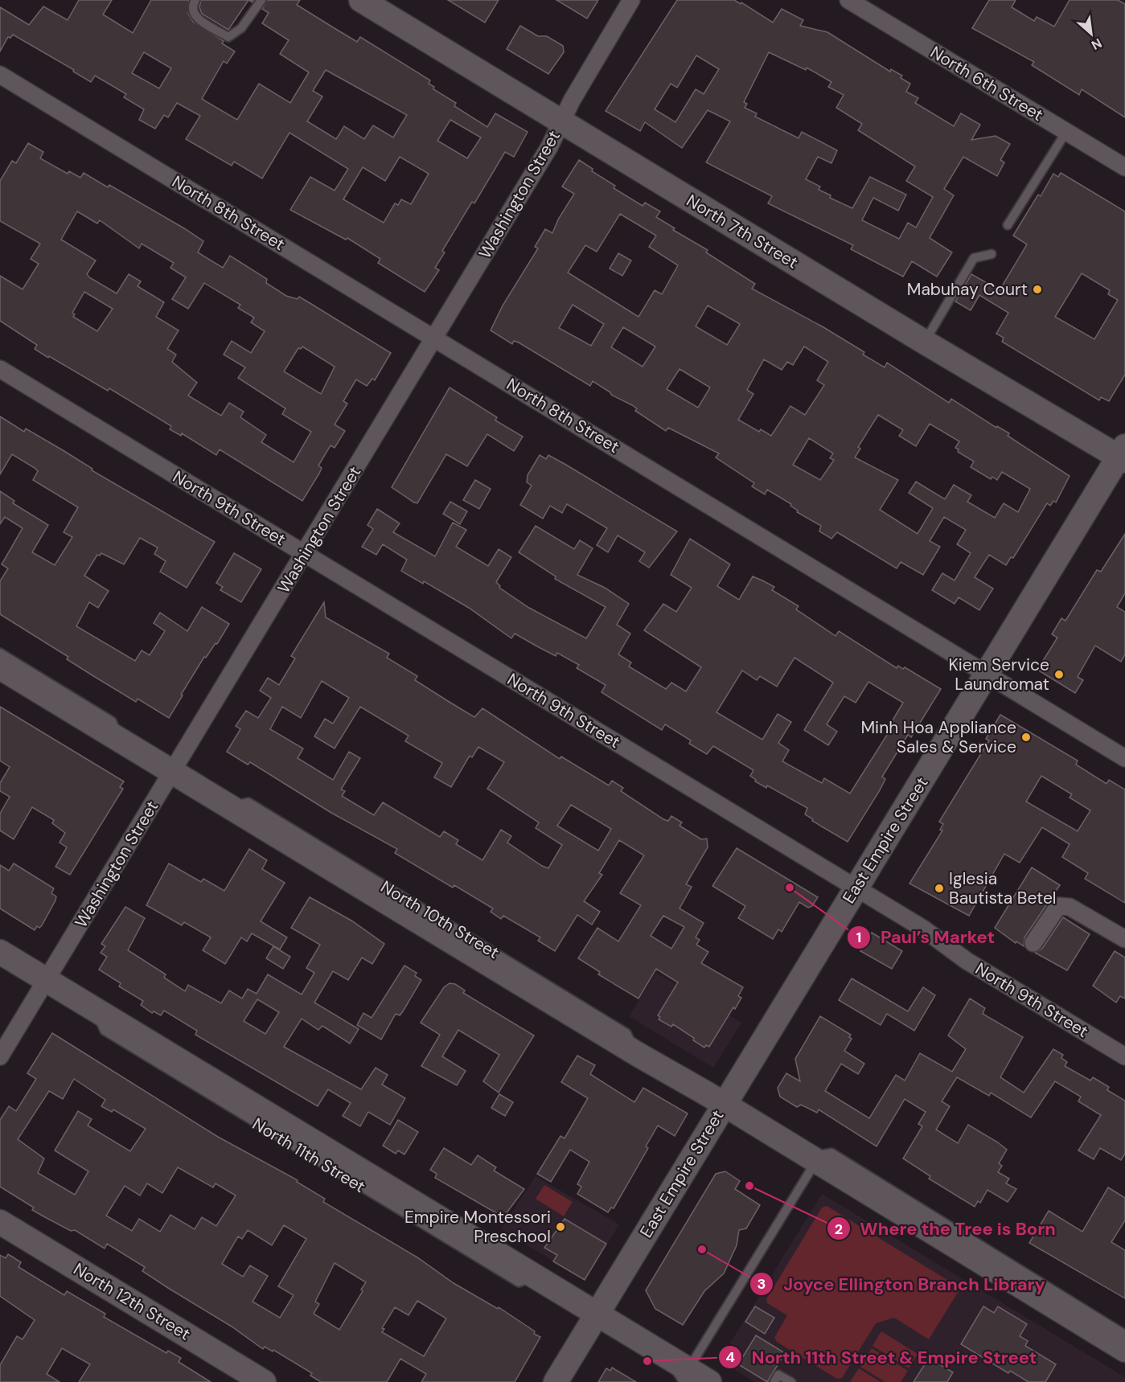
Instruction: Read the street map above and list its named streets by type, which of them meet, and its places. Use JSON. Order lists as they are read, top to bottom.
{
  "streets": {
    "street": [
      "North 6th Street",
      "Washington Street",
      "North 8th Street",
      "North 7th Street",
      "North 9th Street",
      "East Empire Street",
      "North 10th Street",
      "North 11th Street",
      "North 12th Street"
    ]
  },
  "crossings": [
    ["Washington Street", "North 8th Street"],
    ["Washington Street", "North 7th Street"],
    ["Washington Street", "North 9th Street"],
    ["Washington Street", "North 10th Street"],
    ["Washington Street", "North 11th Street"],
    ["North 8th Street", "East Empire Street"],
    ["North 7th Street", "East Empire Street"],
    ["North 9th Street", "East Empire Street"],
    ["East Empire Street", "North 10th Street"],
    ["East Empire Street", "North 11th Street"]
  ],
  "places": [
    "Mabuhay Court",
    "Kiem Service Laundromat",
    "Minh Hoa Appliance Sales & Service",
    "Paul’s Market",
    "Iglesia Bautista Betel",
    "Where the Tree is Born",
    "Empire Montessori Preschool",
    "Joyce Ellington Branch Library",
    "North 11th Street & Empire Street"
  ],
  "north": "bottom right"
}
